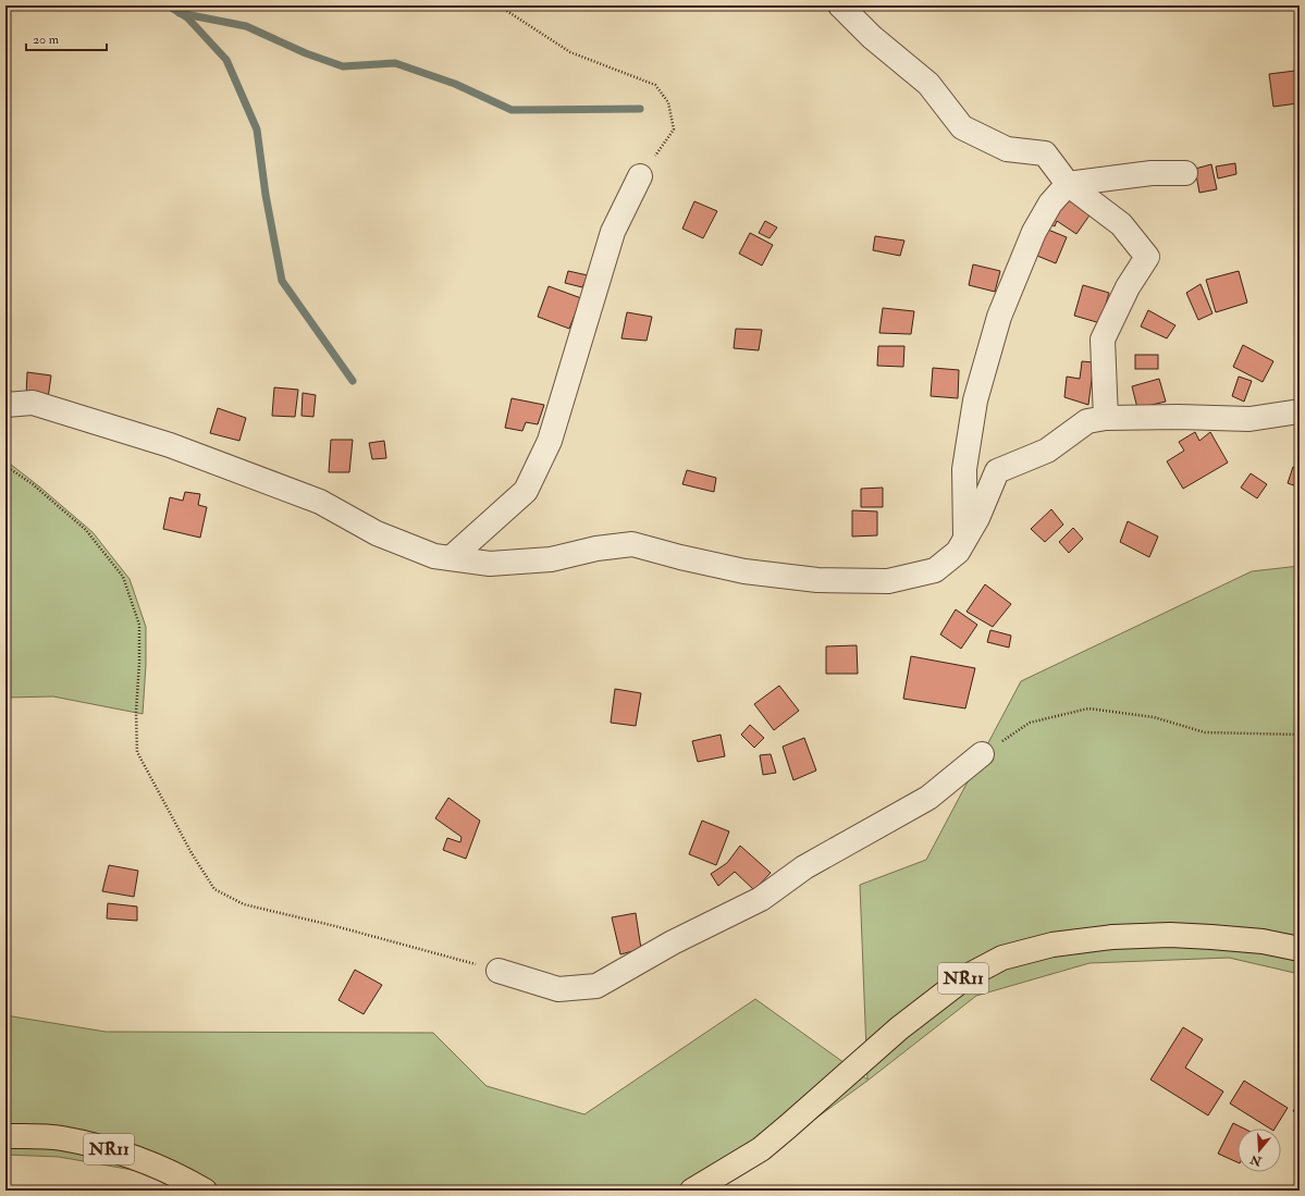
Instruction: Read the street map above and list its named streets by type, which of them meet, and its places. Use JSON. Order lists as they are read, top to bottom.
{
  "streets": {
    "highway": ["NR11"]
  },
  "scale_bar": "20 m",
  "north": "bottom"
}
